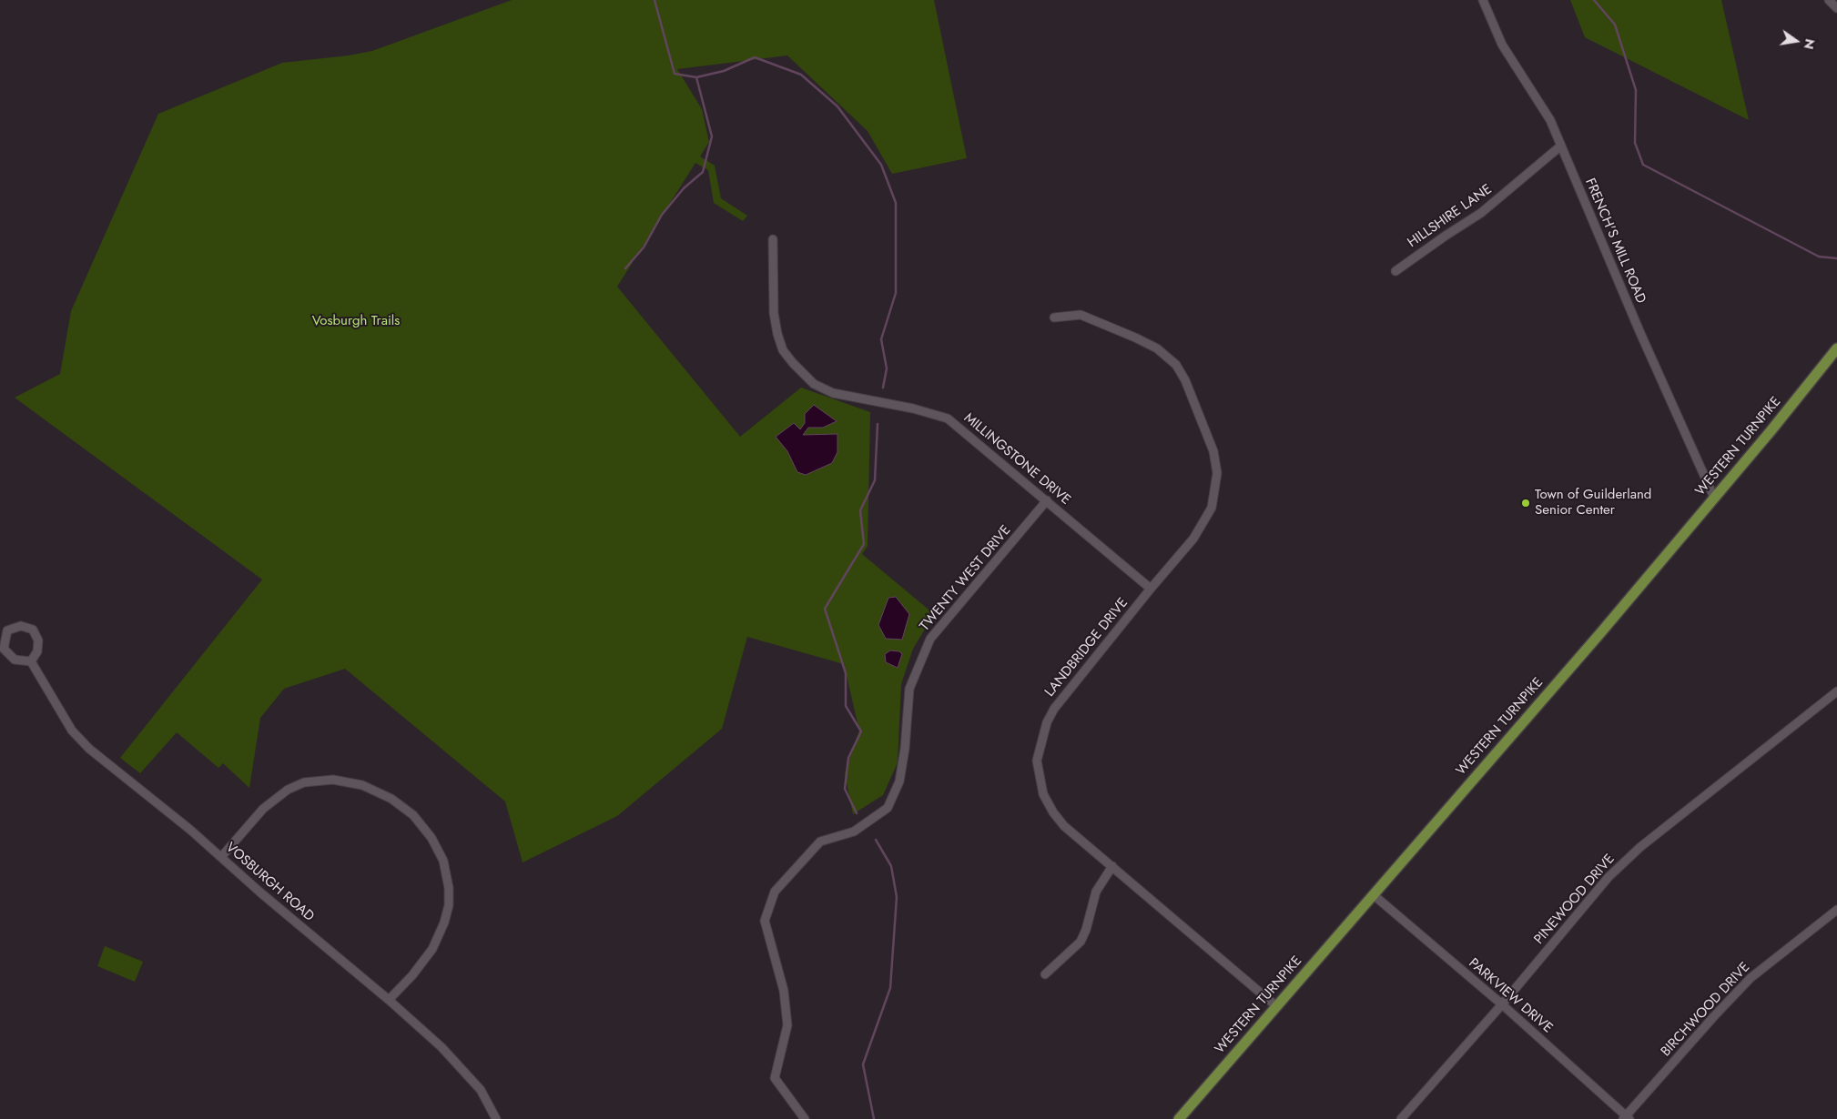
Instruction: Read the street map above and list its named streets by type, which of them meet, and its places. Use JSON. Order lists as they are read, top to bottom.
{
  "streets": {
    "main road": ["WESTERN TURNPIKE"],
    "street": [
      "HILLSHIRE LANE",
      "FRENCH'S MILL ROAD",
      "MILLINGSTONE DRIVE",
      "TWENTY WEST DRIVE",
      "LANDBRIDGE DRIVE",
      "VOSBURGH ROAD",
      "PINEWOOD DRIVE",
      "PARKVIEW DRIVE",
      "BIRCHWOOD DRIVE"
    ]
  },
  "crossings": [
    ["HILLSHIRE LANE", "FRENCH'S MILL ROAD"],
    ["FRENCH'S MILL ROAD", "WESTERN TURNPIKE"],
    ["WESTERN TURNPIKE", "LANDBRIDGE DRIVE"],
    ["WESTERN TURNPIKE", "PARKVIEW DRIVE"],
    ["MILLINGSTONE DRIVE", "TWENTY WEST DRIVE"],
    ["MILLINGSTONE DRIVE", "LANDBRIDGE DRIVE"],
    ["PINEWOOD DRIVE", "PARKVIEW DRIVE"],
    ["PARKVIEW DRIVE", "BIRCHWOOD DRIVE"]
  ],
  "parks": ["Vosburgh Trails"],
  "places": ["Town of Guilderland Senior Center"],
  "north": "right"
}
